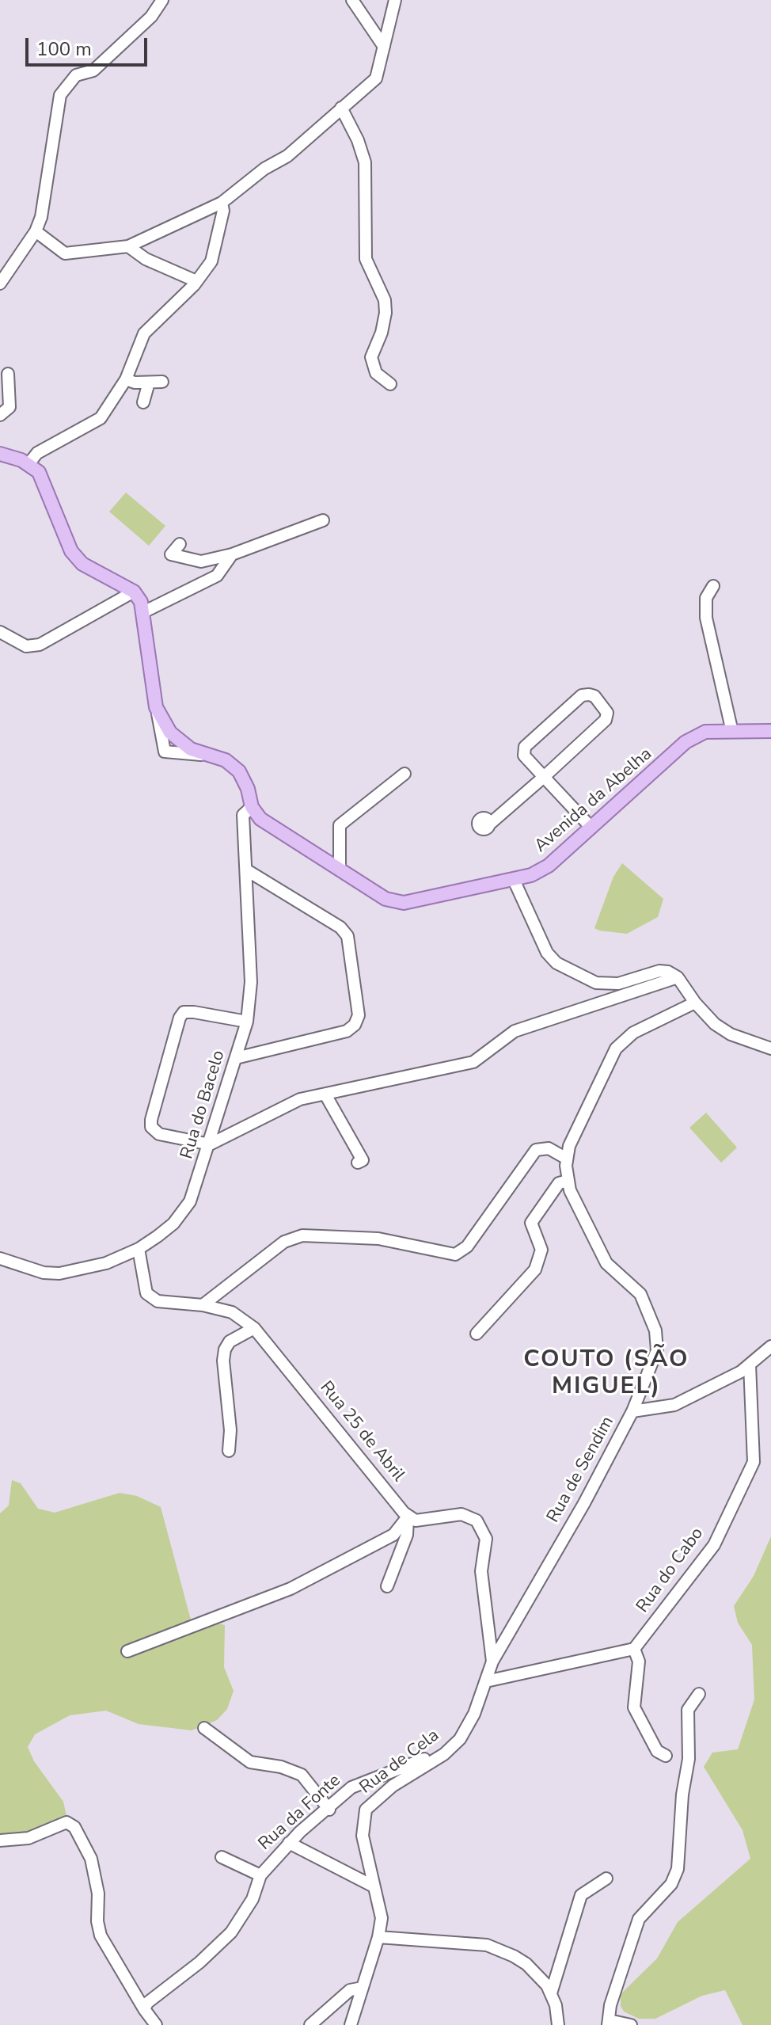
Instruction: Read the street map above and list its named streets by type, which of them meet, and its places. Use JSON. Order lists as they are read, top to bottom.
{
  "streets": {
    "main road": ["Avenida da Abelha"],
    "street": [
      "Rua do Bacelo",
      "Rua 25 de Abril",
      "Rua de Sendim",
      "Rua do Cabo",
      "Rua de Cela",
      "Rua da Fonte"
    ]
  },
  "crossings": [
    ["Avenida da Abelha", "Rua do Bacelo"],
    ["Rua do Bacelo", "Rua 25 de Abril"],
    ["Rua de Sendim", "Rua de Cela"],
    ["Rua de Cela", "Rua da Fonte"]
  ],
  "districts": ["COUTO (SÃO MIGUEL)"],
  "scale_bar": "100 m"
}
